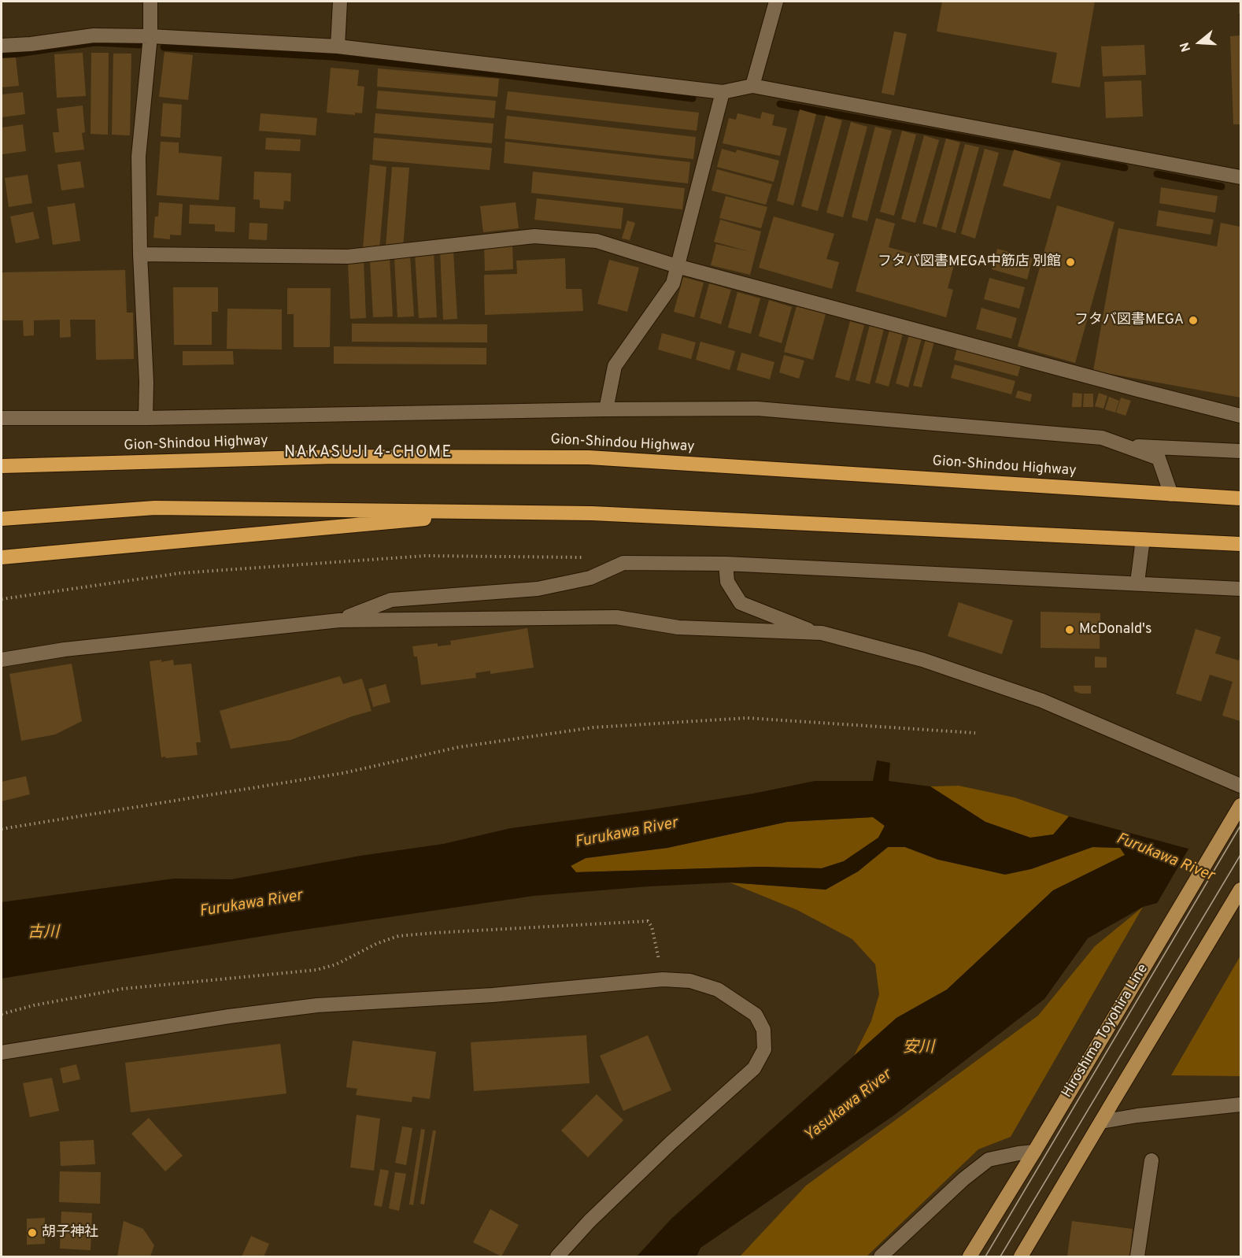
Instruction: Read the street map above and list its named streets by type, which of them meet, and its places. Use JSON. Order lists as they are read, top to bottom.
{
  "streets": {
    "highway": ["Gion-Shindou Highway"],
    "main road": ["Hiroshima Toyohira Line"]
  },
  "districts": ["NAKASUJI 4-CHOME"],
  "water": [
    "Furukawa River",
    "古川",
    "安川",
    "Yasukawa River"
  ],
  "places": [
    "フタバ図書MEGA中筋店 別館",
    "フタバ図書MEGA",
    "McDonald's",
    "胡子神社"
  ],
  "north": "left"
}
